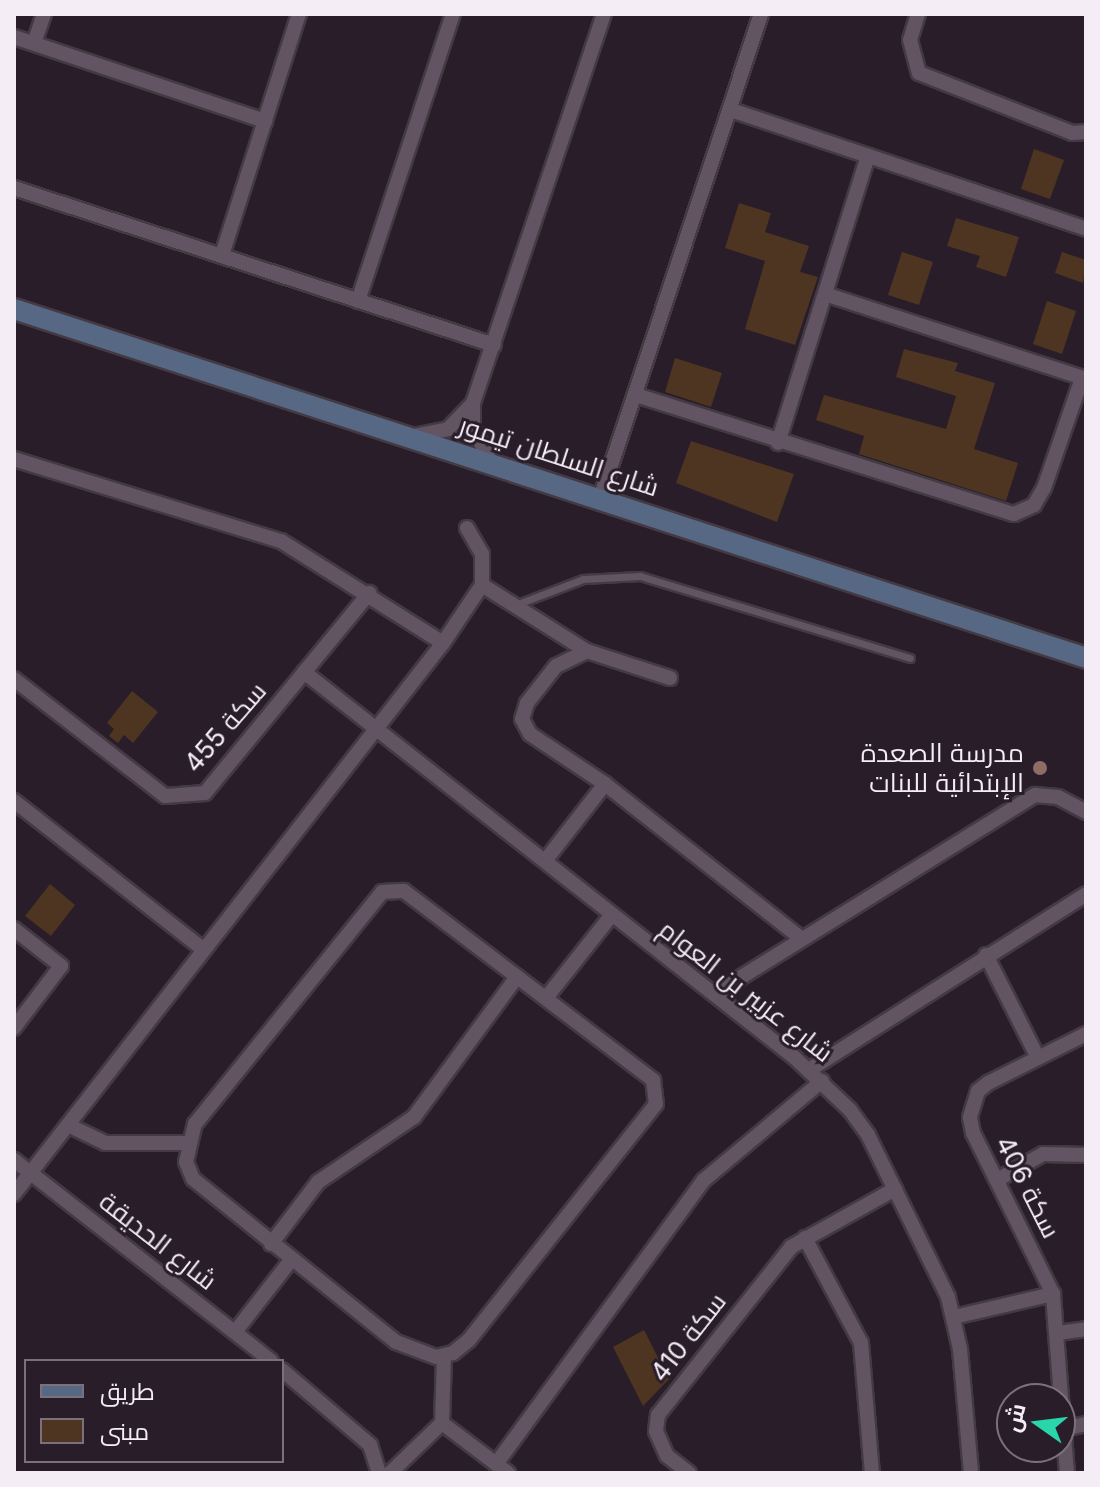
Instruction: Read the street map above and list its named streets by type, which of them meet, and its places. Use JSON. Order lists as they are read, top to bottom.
{
  "streets": {
    "main road": ["شارع السلطان تيمور"],
    "street": [
      "سكة 455",
      "شارع عزبير بن العوام",
      "سكة 406",
      "شارع الحديقة",
      "سكة 410"
    ]
  },
  "crossings": [
    ["سكة 455", "شارع عزبير بن العوام"],
    ["شارع عزبير بن العوام", "سكة 410"]
  ],
  "places": ["مدرسة الصعدة الإبتدائية للبنات"],
  "legend": ["طريق", "مبنى"],
  "north": "left"
}
